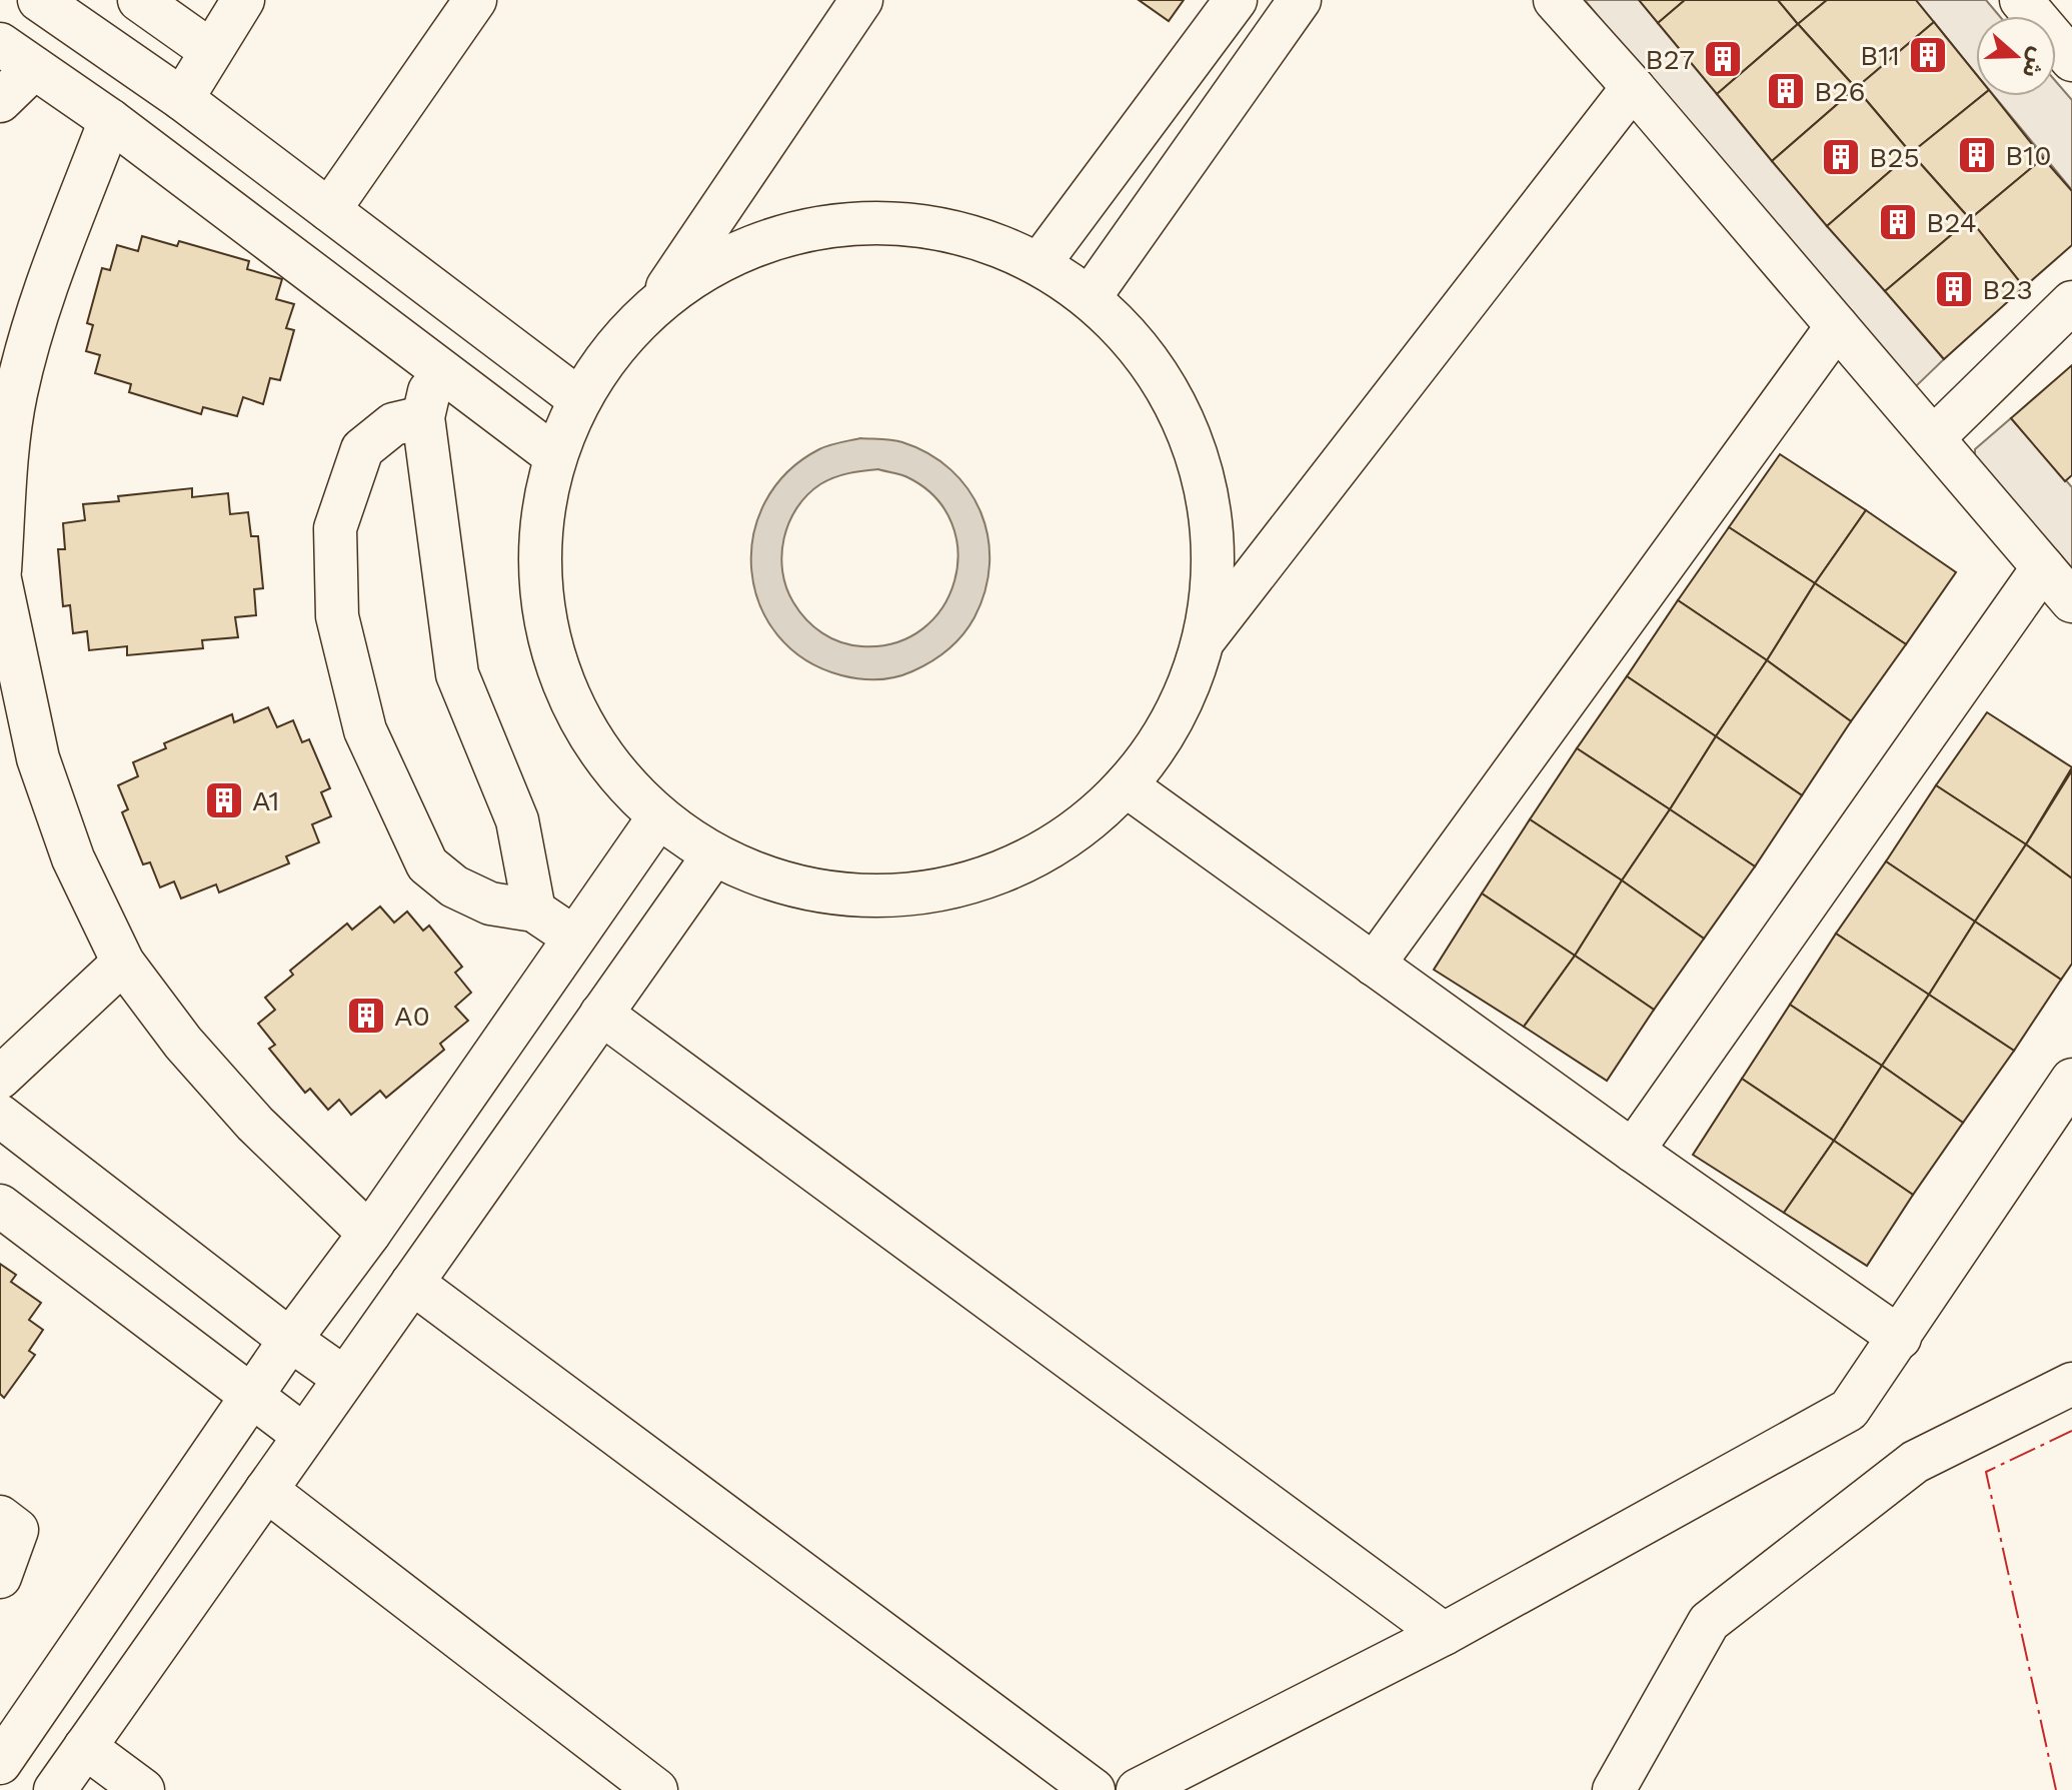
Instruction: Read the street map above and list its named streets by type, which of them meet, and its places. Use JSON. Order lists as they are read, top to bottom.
{
  "places": {
    "building": [
      "B11",
      "B27",
      "B26",
      "B10",
      "B25",
      "B24",
      "B23",
      "A1",
      "A0"
    ]
  },
  "north": "right"
}
